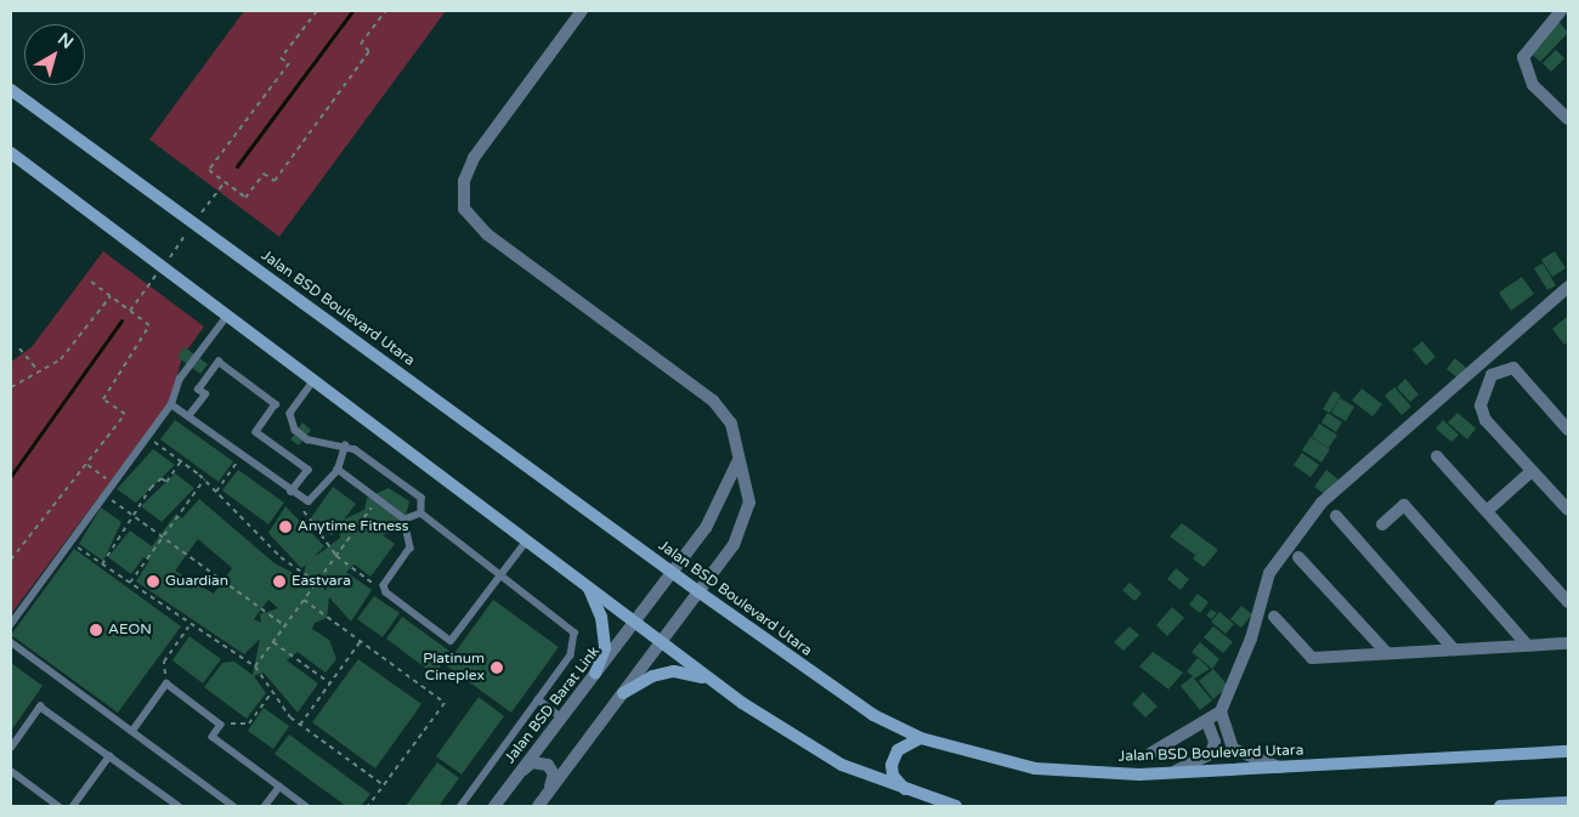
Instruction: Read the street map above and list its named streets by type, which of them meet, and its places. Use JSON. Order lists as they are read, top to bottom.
{
  "streets": {
    "main road": ["Jalan BSD Boulevard Utara"],
    "street": ["Jalan BSD Barat Link"]
  },
  "crossings": [
    ["Jalan BSD Boulevard Utara", "Jalan BSD Barat Link"]
  ],
  "places": [
    "Anytime Fitness",
    "Guardian",
    "Eastvara",
    "AEON",
    "Platinum Cineplex"
  ],
  "north": "top right"
}
